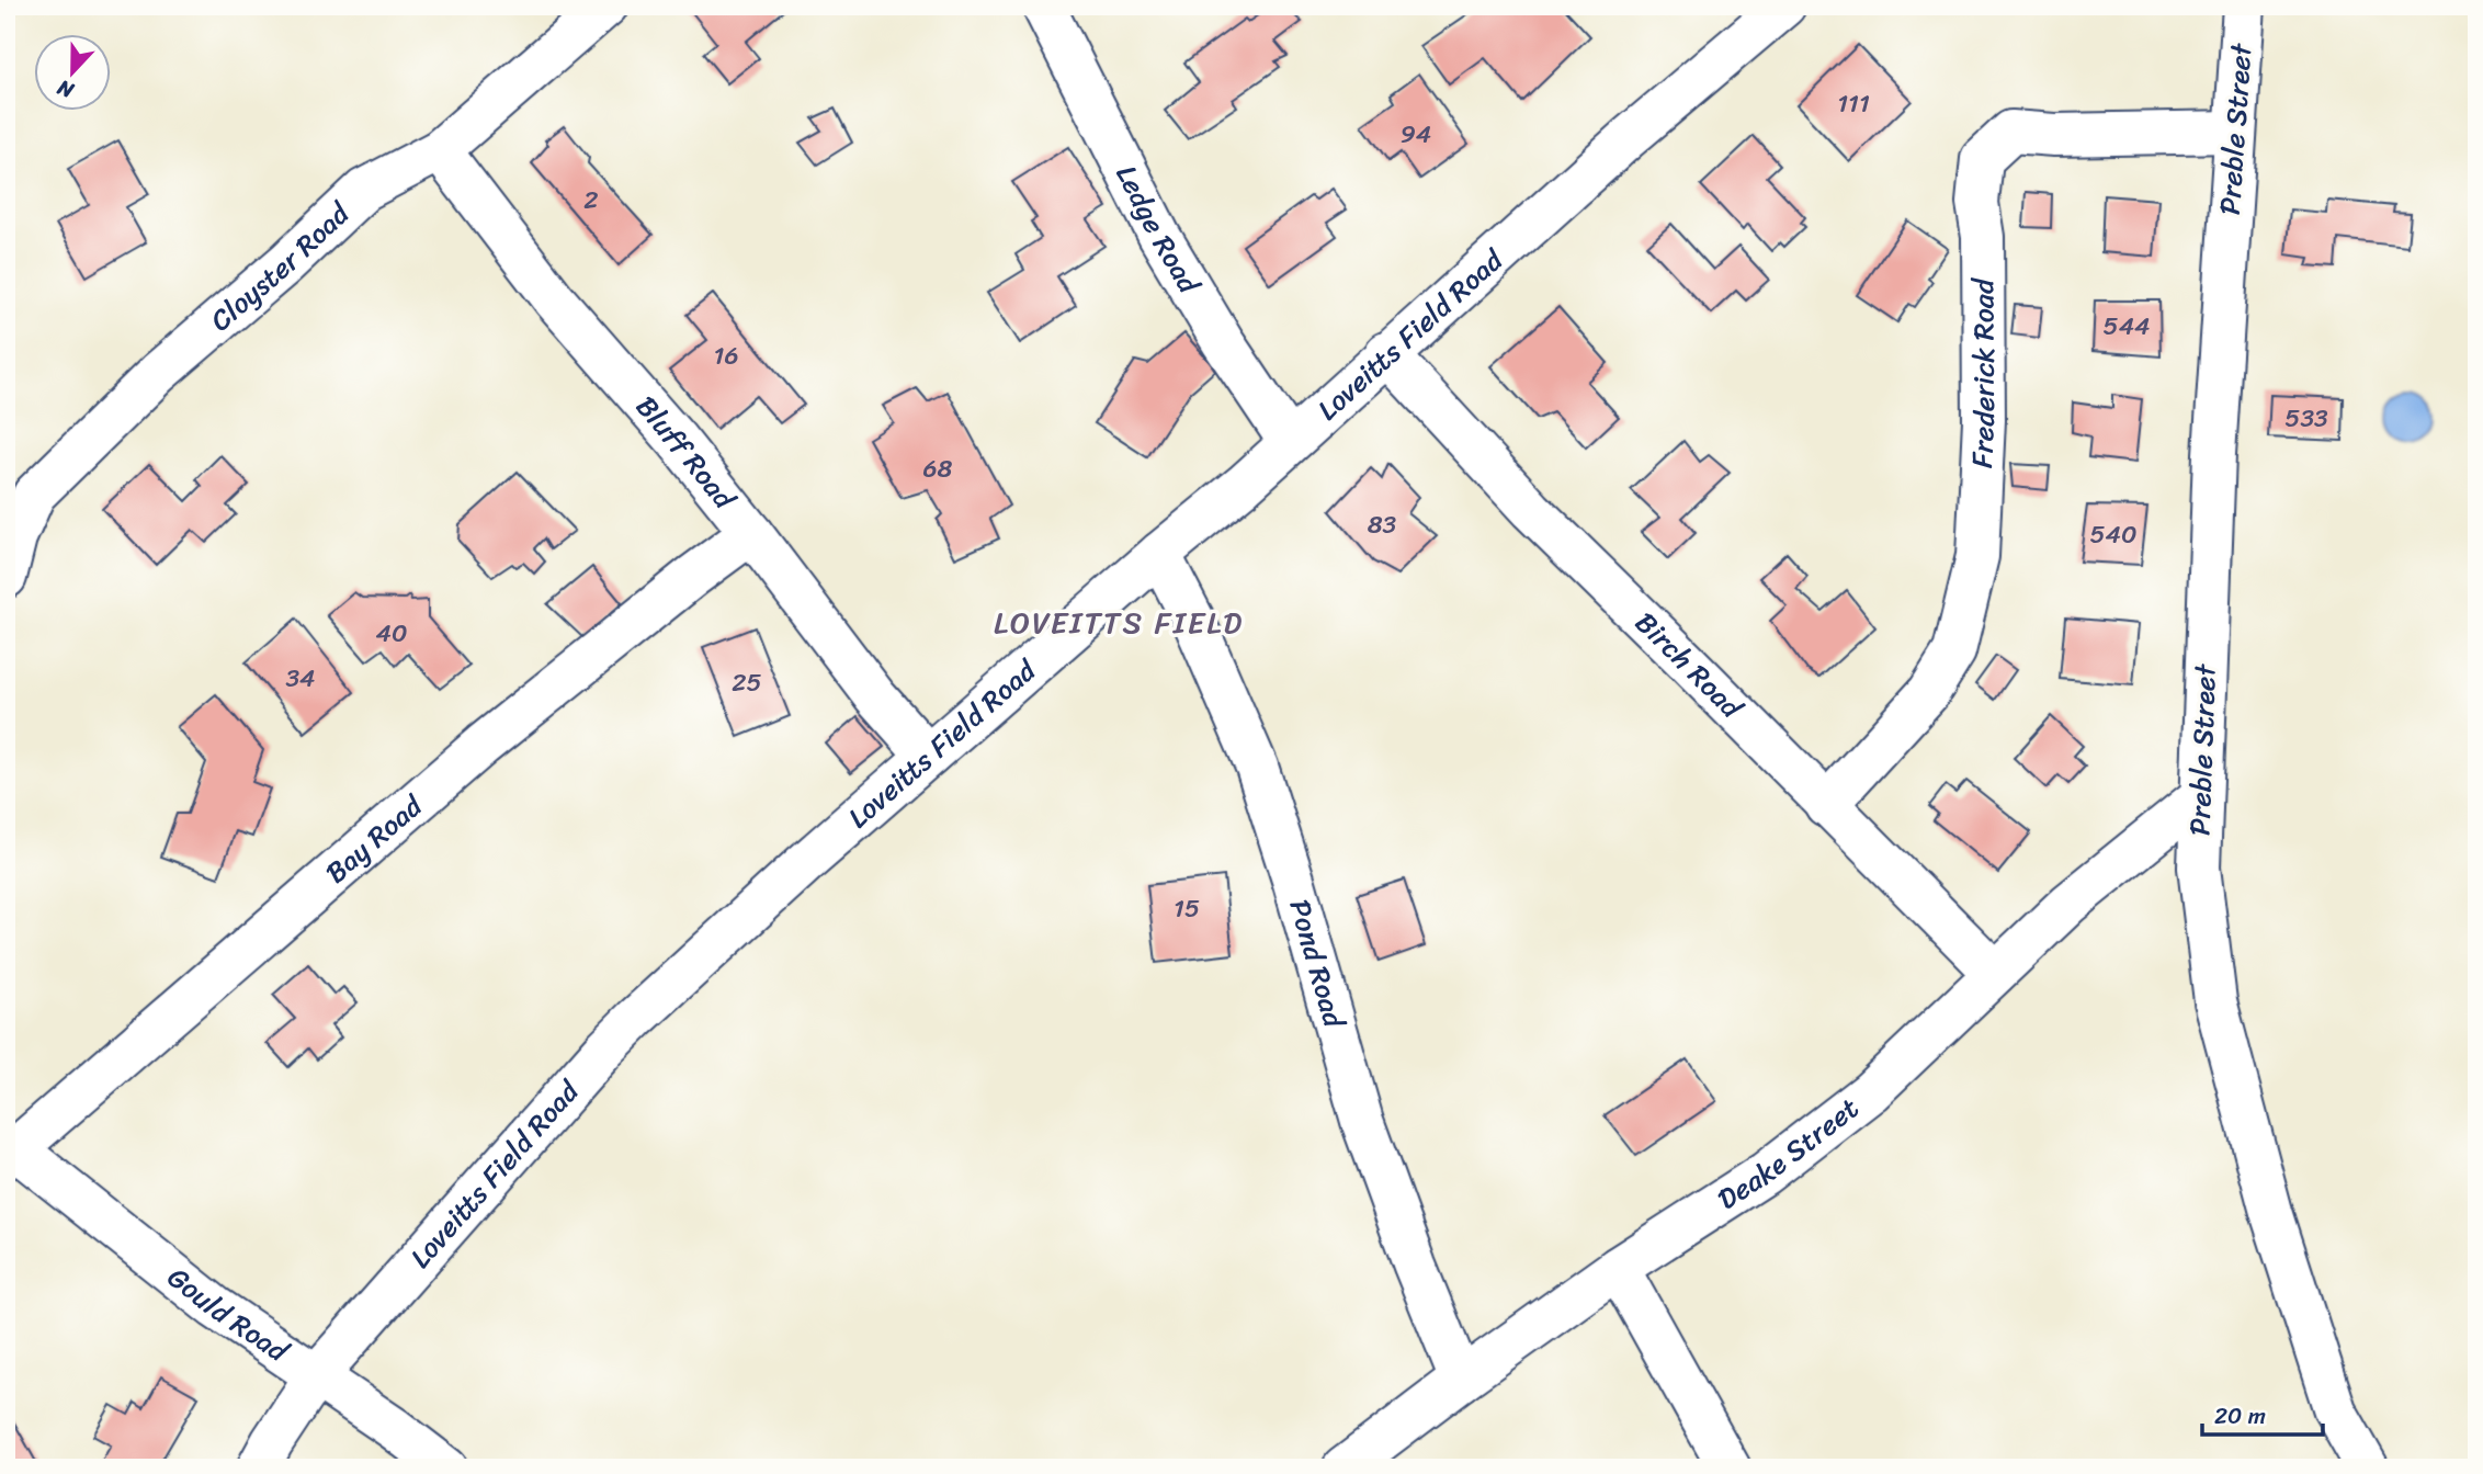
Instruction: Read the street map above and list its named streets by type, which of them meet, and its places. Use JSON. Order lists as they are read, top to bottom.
{
  "streets": {
    "street": [
      "Preble Street",
      "Ledge Road",
      "Cloyster Road",
      "Loveitts Field Road",
      "Frederick Road",
      "Bluff Road",
      "Birch Road",
      "Bay Road",
      "Pond Road",
      "Deake Street",
      "Gould Road"
    ]
  },
  "crossings": [
    ["Preble Street", "Frederick Road"],
    ["Preble Street", "Deake Street"],
    ["Ledge Road", "Loveitts Field Road"],
    ["Cloyster Road", "Bluff Road"],
    ["Loveitts Field Road", "Bluff Road"],
    ["Loveitts Field Road", "Birch Road"],
    ["Loveitts Field Road", "Pond Road"],
    ["Loveitts Field Road", "Gould Road"],
    ["Frederick Road", "Birch Road"],
    ["Bluff Road", "Bay Road"],
    ["Birch Road", "Deake Street"],
    ["Bay Road", "Gould Road"],
    ["Pond Road", "Deake Street"]
  ],
  "districts": ["LOVEITTS FIELD"],
  "house_numbers": [
    "111",
    "94",
    "2",
    "544",
    "16",
    "533",
    "68",
    "83",
    "540",
    "40",
    "34",
    "25",
    "15"
  ],
  "scale_bar": "20 m",
  "north": "bottom"
}
